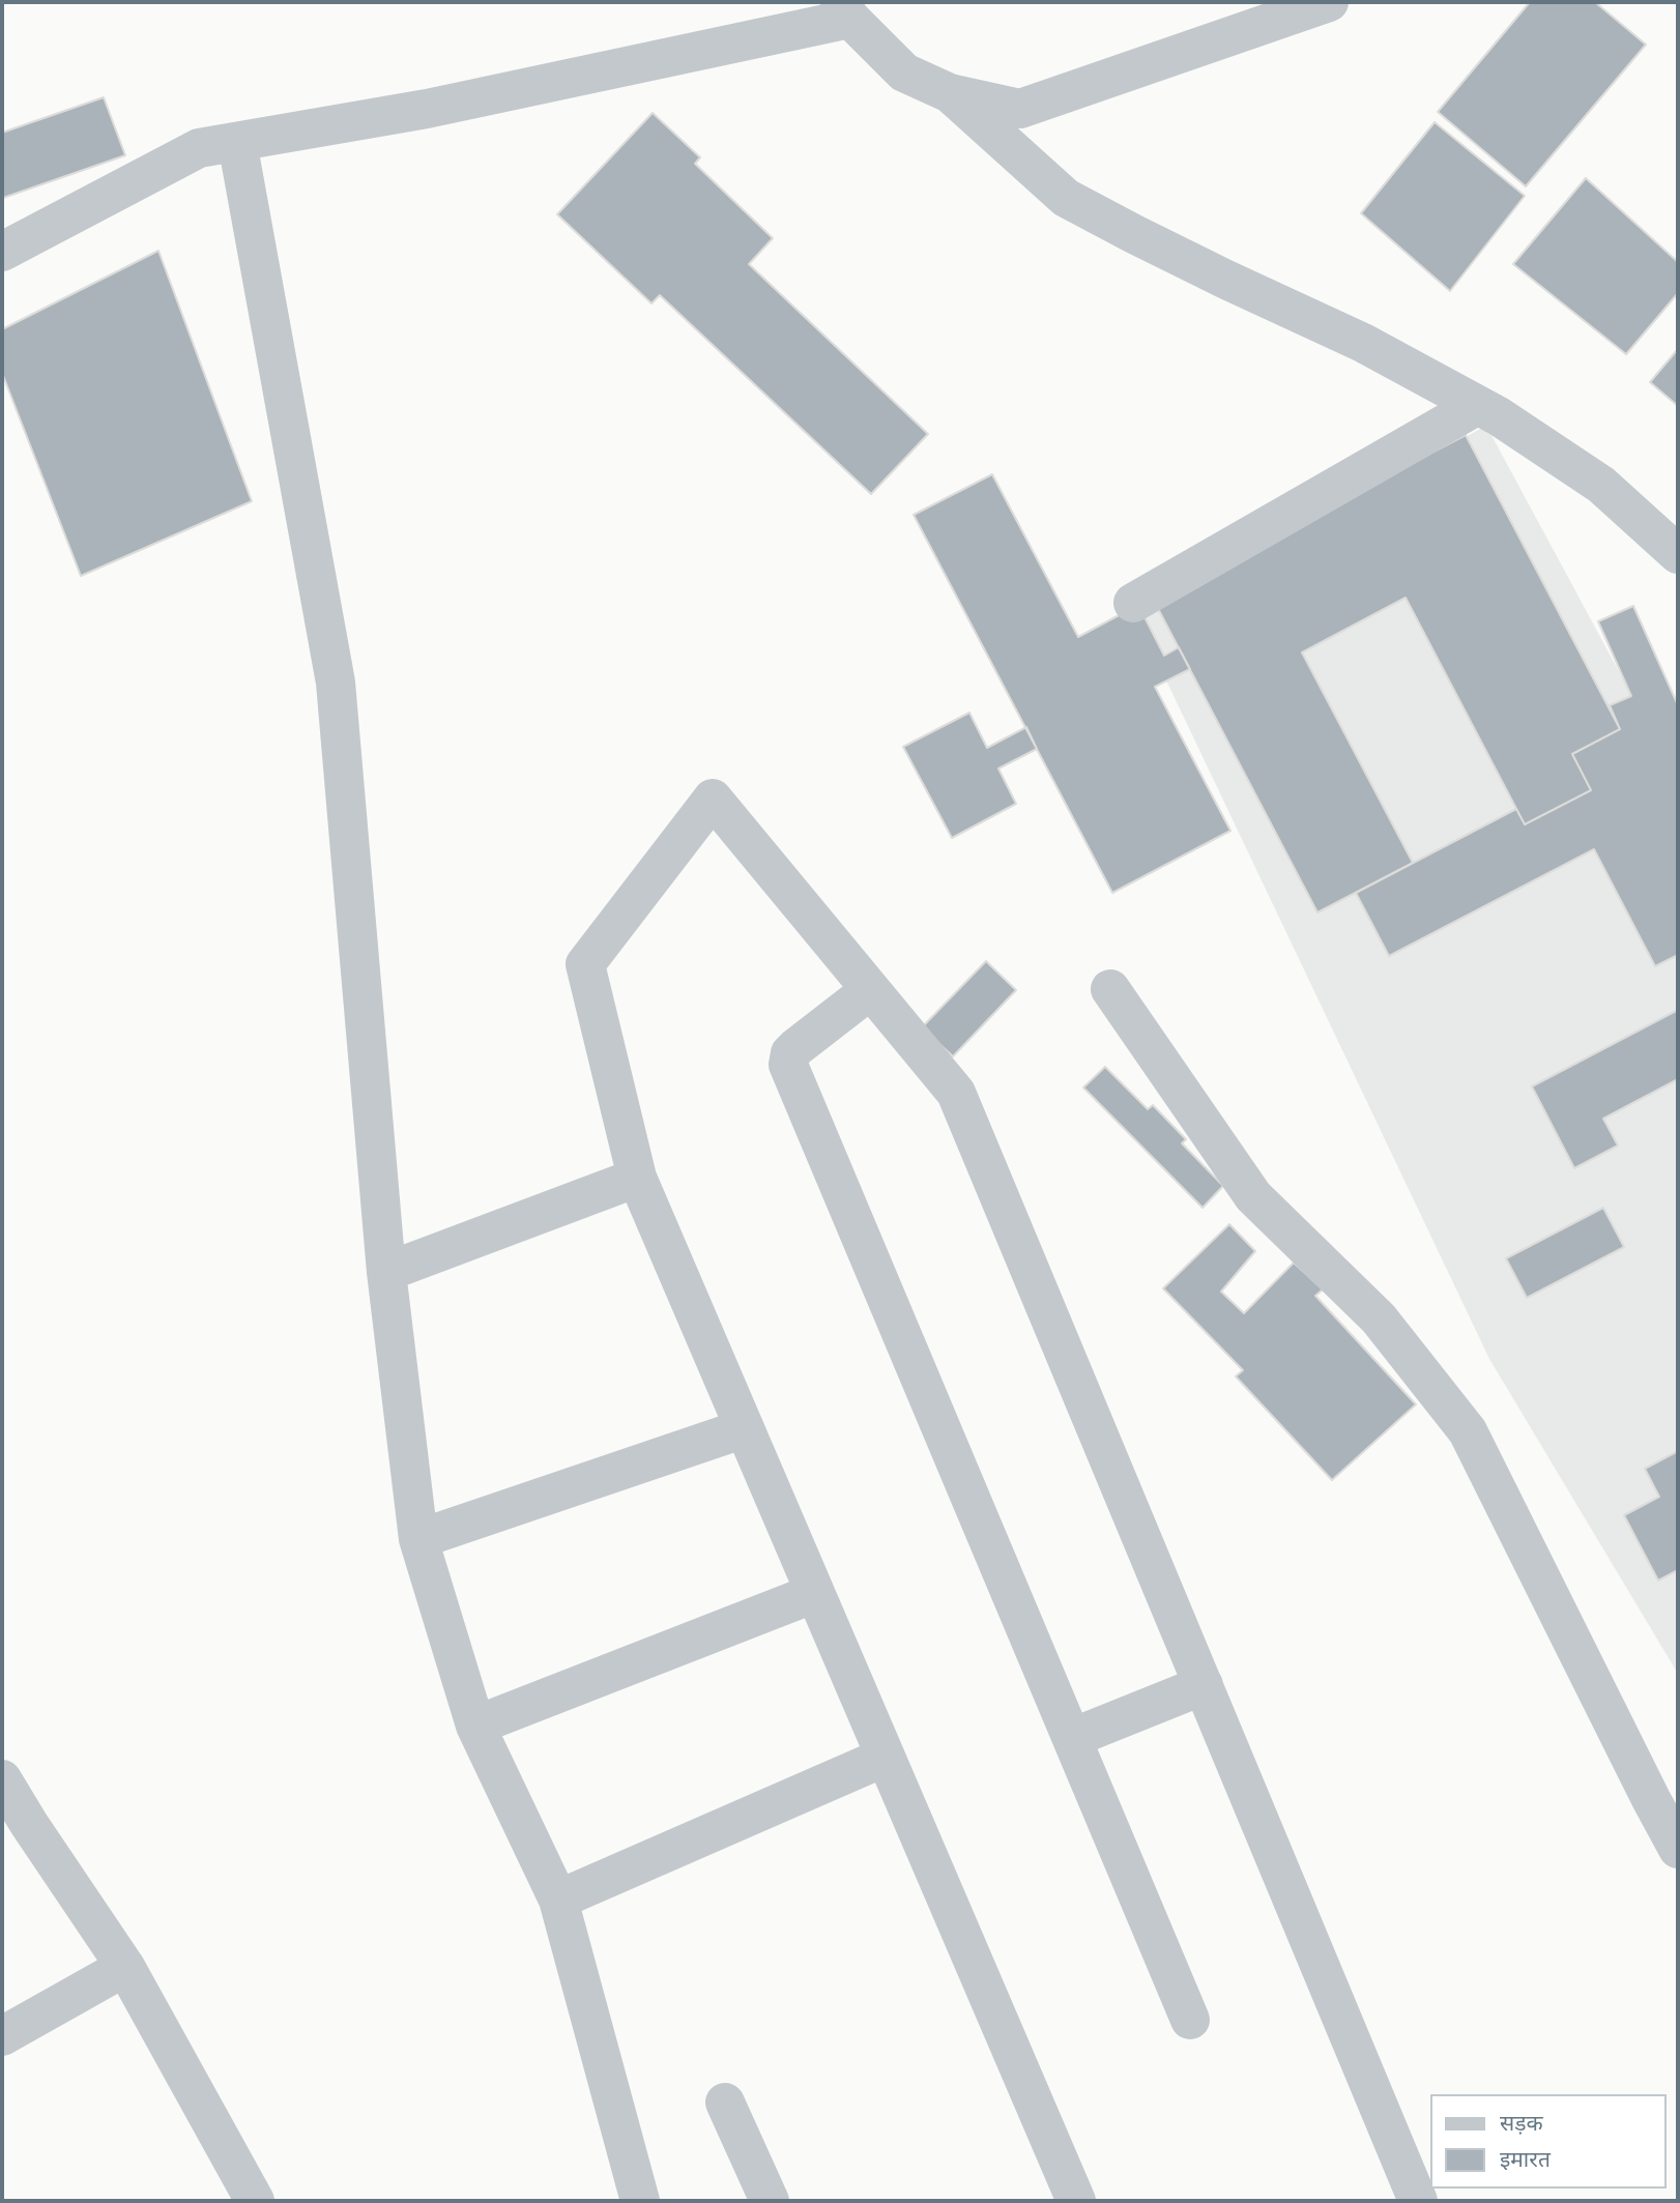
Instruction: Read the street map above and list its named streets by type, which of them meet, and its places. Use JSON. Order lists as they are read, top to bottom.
{
  "legend": ["सड़क", "इमारत"]
}
